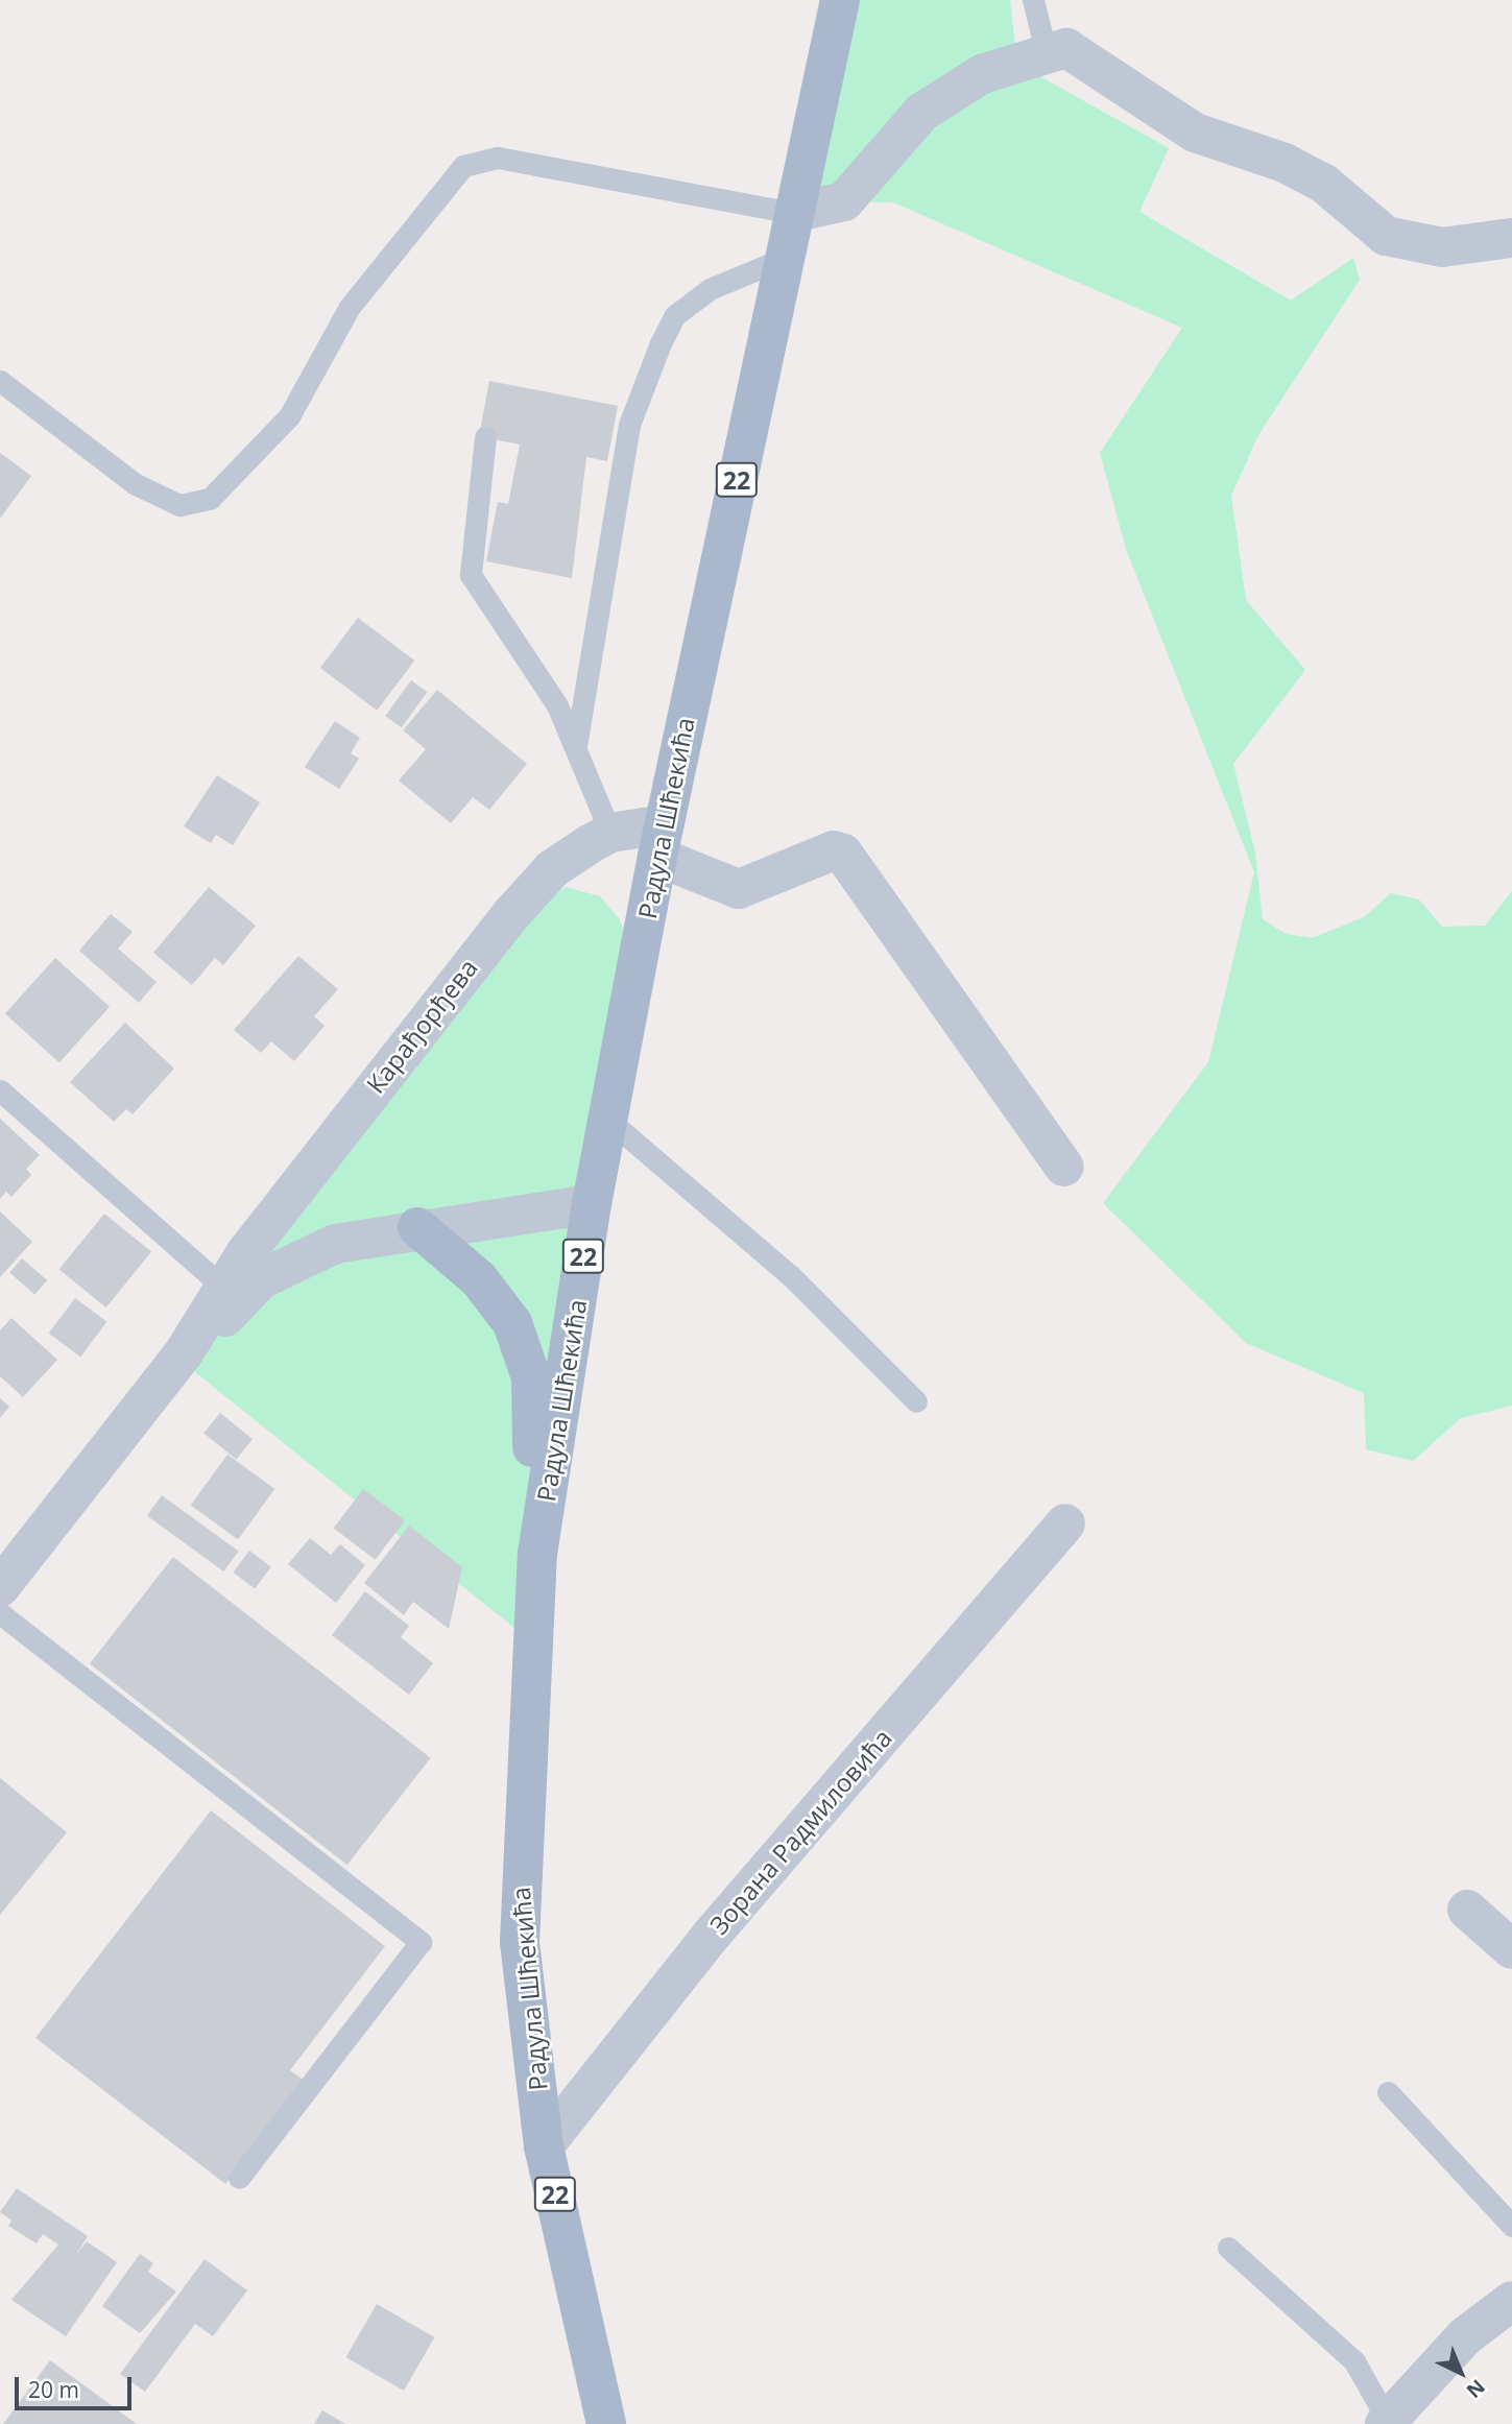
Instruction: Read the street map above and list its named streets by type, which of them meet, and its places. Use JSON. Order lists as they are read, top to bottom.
{
  "streets": {
    "main road": ["22", "Радула Шћекића"],
    "street": ["Карађорђева", "Зорана Радмиловића"]
  },
  "crossings": [
    ["Радула Шћекића", "Карађорђева"],
    ["Радула Шћекића", "Зорана Радмиловића"]
  ],
  "scale_bar": "20 m",
  "north": "bottom right"
}
